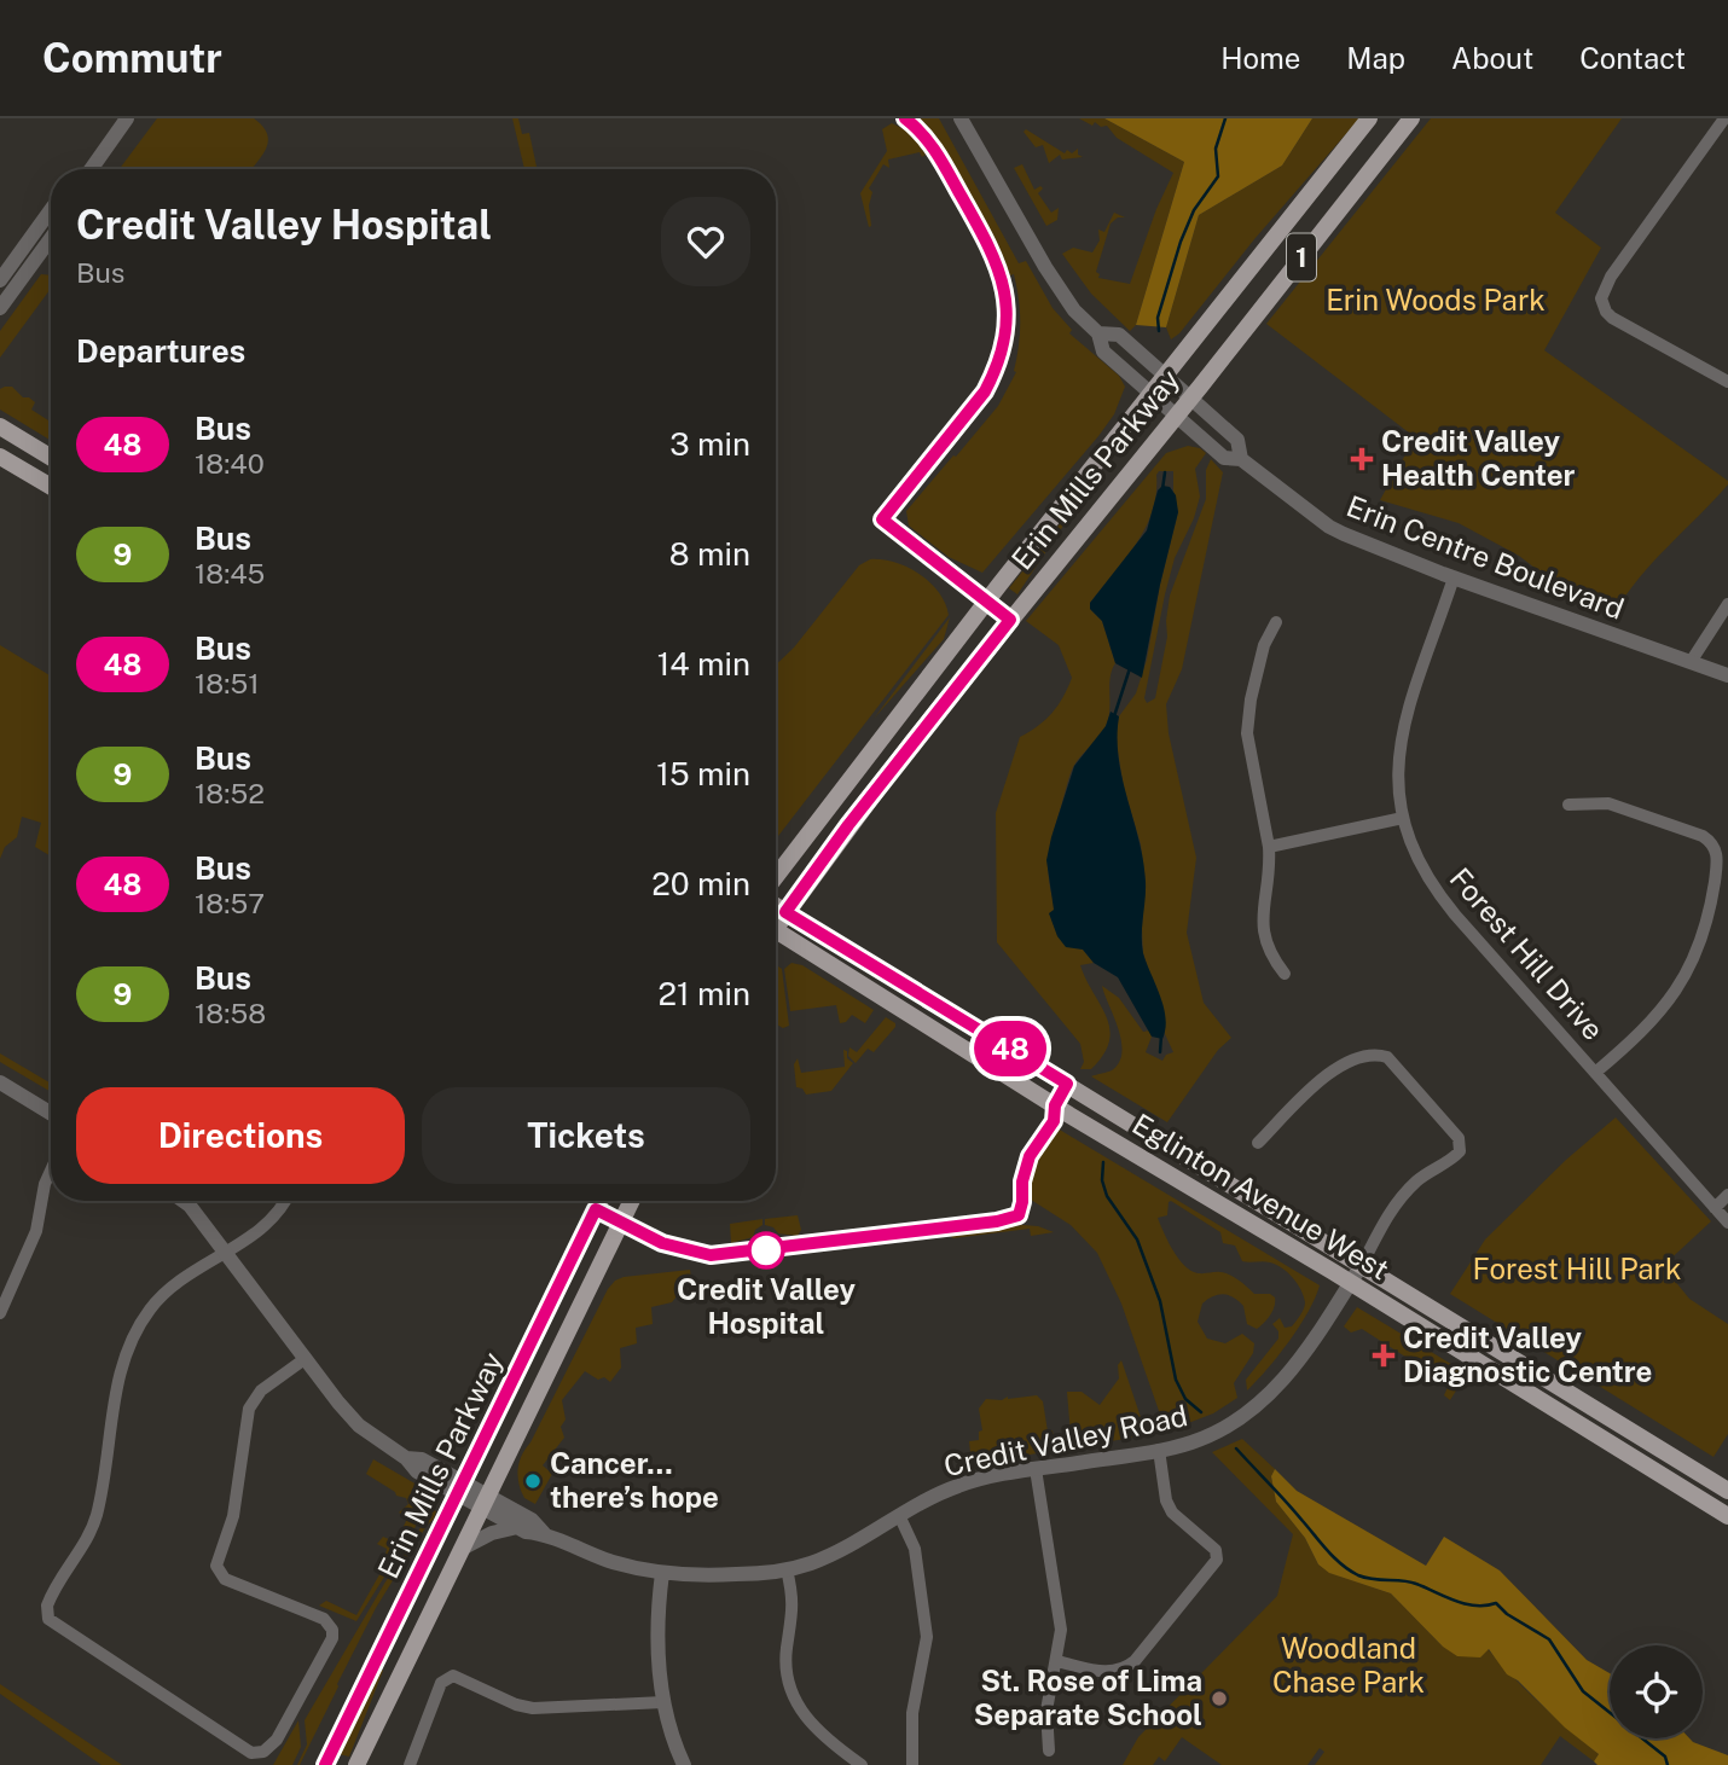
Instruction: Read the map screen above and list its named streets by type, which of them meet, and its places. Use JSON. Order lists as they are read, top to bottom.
{
  "streets": {
    "main road": ["1", "Erin Mills Parkway", "Eglinton Avenue West"],
    "street": ["Erin Centre Boulevard", "Forest Hill Drive", "Credit Valley Road"]
  },
  "crossings": [
    ["Erin Mills Parkway", "Erin Centre Boulevard"],
    ["Erin Mills Parkway", "Eglinton Avenue West"],
    ["Erin Mills Parkway", "Credit Valley Road"],
    ["Erin Centre Boulevard", "Forest Hill Drive"],
    ["Eglinton Avenue West", "Credit Valley Road"]
  ],
  "parks": ["Erin Woods Park", "Forest Hill Park", "Woodland Chase Park"],
  "places": {
    "health": ["Credit Valley Health Center", "Credit Valley Diagnostic Centre"],
    "other": ["Credit Valley Hospital", "Cancer… there’s hope", "St. Rose of Lima Separate School"]
  },
  "lines": ["bus line 48"],
  "page": {
    "header": "Commutr",
    "nav": [
      "Home",
      "Map",
      "About",
      "Contact"
    ],
    "on_map": "48",
    "heading": [
      ["Credit Valley Hospital", "Bus"],
      "Departures"
    ],
    "list": [
      {
        "mark": "48",
        "name": "Bus",
        "note": "18:40",
        "value": "3 min"
      },
      {
        "mark": "9",
        "name": "Bus",
        "note": "18:45",
        "value": "8 min"
      },
      {
        "mark": "48",
        "name": "Bus",
        "note": "18:51",
        "value": "14 min"
      },
      {
        "mark": "9",
        "name": "Bus",
        "note": "18:52",
        "value": "15 min"
      },
      {
        "mark": "48",
        "name": "Bus",
        "note": "18:57",
        "value": "20 min"
      },
      {
        "mark": "9",
        "name": "Bus",
        "note": "18:58",
        "value": "21 min"
      }
    ],
    "buttons": ["Directions", "Tickets"]
  }
}
